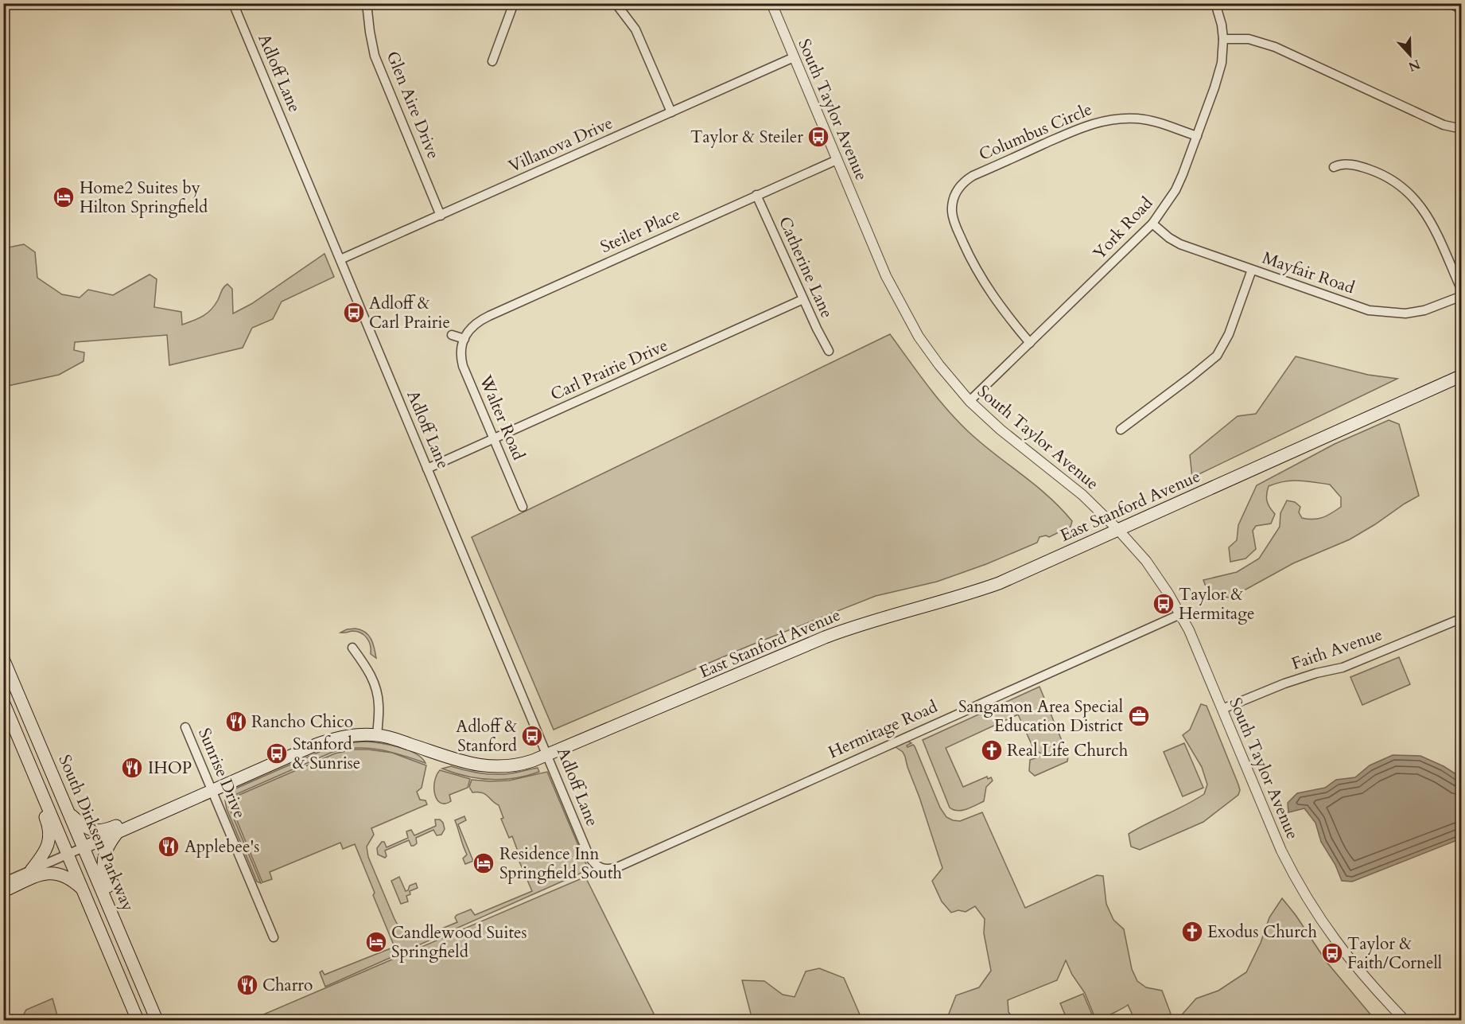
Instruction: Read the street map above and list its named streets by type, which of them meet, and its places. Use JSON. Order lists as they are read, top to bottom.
{
  "streets": {
    "main road": ["East Stanford Avenue", "South Dirksen Parkway"],
    "street": [
      "Adloff Lane",
      "Glen Aire Drive",
      "South Taylor Avenue",
      "Columbus Circle",
      "Villanova Drive",
      "York Road",
      "Steiler Place",
      "Catherine Lane",
      "Mayfair Road",
      "Carl Prairie Drive",
      "Walter Road",
      "Faith Avenue",
      "Hermitage Road",
      "Sunrise Drive"
    ]
  },
  "crossings": [
    ["Adloff Lane", "Villanova Drive"],
    ["Adloff Lane", "Carl Prairie Drive"],
    ["Adloff Lane", "East Stanford Avenue"],
    ["Adloff Lane", "Hermitage Road"],
    ["Glen Aire Drive", "Villanova Drive"],
    ["South Taylor Avenue", "Villanova Drive"],
    ["South Taylor Avenue", "York Road"],
    ["South Taylor Avenue", "Steiler Place"],
    ["South Taylor Avenue", "East Stanford Avenue"],
    ["South Taylor Avenue", "Faith Avenue"],
    ["South Taylor Avenue", "Hermitage Road"],
    ["Columbus Circle", "York Road"],
    ["York Road", "Mayfair Road"],
    ["Steiler Place", "Catherine Lane"],
    ["Steiler Place", "Walter Road"],
    ["Catherine Lane", "Carl Prairie Drive"],
    ["Carl Prairie Drive", "Walter Road"],
    ["East Stanford Avenue", "Sunrise Drive"],
    ["East Stanford Avenue", "South Dirksen Parkway"]
  ],
  "places": {
    "bus stop": [
      "Taylor & Steiler",
      "Adloff & Carl Prairie",
      "Taylor & Hermitage",
      "Adloff & Stanford",
      "Stanford & Sunrise",
      "Taylor & Faith/Cornell"
    ],
    "hotel": ["Home2 Suites by Hilton Springfield", "Residence Inn Springfield South", "Candlewood Suites Springfield"],
    "office": ["Sangamon Area Special Education District"],
    "restaurant": [
      "Rancho Chico",
      "IHOP",
      "Applebee's",
      "Charro"
    ],
    "church": ["Real Life Church", "Exodus Church"]
  },
  "north": "bottom"
}
